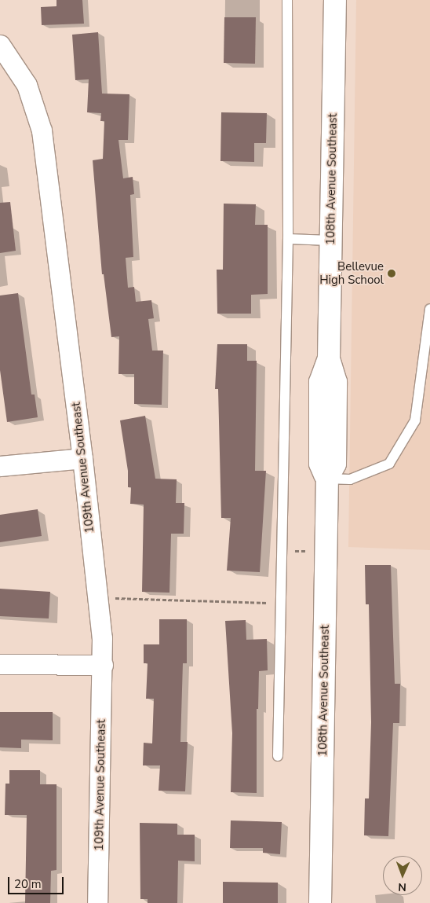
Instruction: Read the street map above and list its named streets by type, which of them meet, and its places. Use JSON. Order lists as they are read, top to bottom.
{
  "streets": {
    "street": ["108th Avenue Southeast", "109th Avenue Southeast"]
  },
  "places": ["Bellevue High School"],
  "scale_bar": "20 m",
  "north": "bottom"
}
